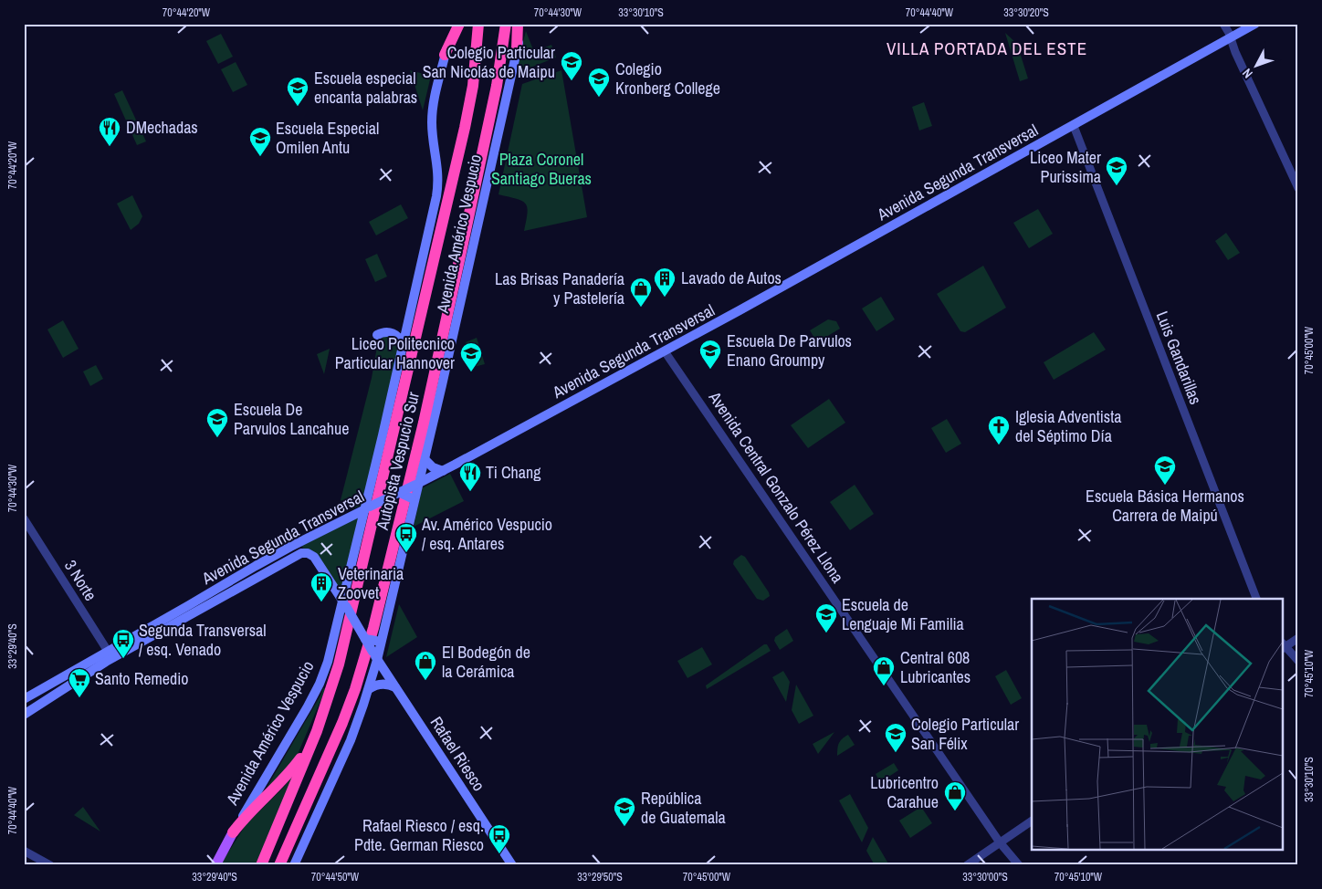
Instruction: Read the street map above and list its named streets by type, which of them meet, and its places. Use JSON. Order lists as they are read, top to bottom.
{
  "streets": {
    "highway": ["Autopista Vespucio Sur"],
    "main road": ["Avenida Segunda Transversal", "Avenida Américo Vespucio", "Rafael Riesco"],
    "street": ["Luis Gandarillas", "Avenida Central Gonzalo Pérez Llona", "3 Norte"]
  },
  "crossings": [
    ["Avenida Segunda Transversal", "Avenida Américo Vespucio"],
    ["Avenida Segunda Transversal", "Luis Gandarillas"],
    ["Avenida Segunda Transversal", "Avenida Central Gonzalo Pérez Llona"],
    ["Avenida Segunda Transversal", "3 Norte"],
    ["Avenida Segunda Transversal", "Rafael Riesco"],
    ["Avenida Américo Vespucio", "Rafael Riesco"]
  ],
  "districts": ["VILLA PORTADA DEL ESTE"],
  "parks": ["Plaza Coronel Santiago Bueras"],
  "places": {
    "school or university": [
      "Colegio Particular San Nicolás de Maipu",
      "Colegio Kronberg College",
      "Escuela especial encanta palabras",
      "Escuela Especial Omilen Antu",
      "Liceo Mater Purissima",
      "Escuela De Parvulos Enano Groumpy",
      "Liceo Politecnico Particular Hannover",
      "Escuela De Parvulos Lancahue",
      "Escuela Básica Hermanos Carrera de Maipú",
      "Escuela de Lenguaje Mi Familia",
      "Colegio Particular San Félix",
      "República de Guatemala"
    ],
    "restaurant": ["DMechadas", "Ti Chang"],
    "building": ["Lavado de Autos", "Veterinaria Zoovet"],
    "shop": [
      "Las Brisas Panadería y Pastelería",
      "El Bodegón de la Cerámica",
      "Central 608 Lubricantes",
      "Lubricentro Carahue"
    ],
    "church": ["Iglesia Adventista del Séptimo Día"],
    "bus stop": ["Av. Américo Vespucio / esq. Antares", "Segunda Transversal / esq. Venado", "Rafael Riesco / esq. Pdte. German Riesco"],
    "supermarket": ["Santo Remedio"]
  },
  "north": "bottom left",
  "coordinates": [
    "70°44'20\"W",
    "70°44'30\"W",
    "33°30'10\"S",
    "70°44'40\"W",
    "33°30'20\"S",
    "70°45'00\"W",
    "33°29'40\"S",
    "70°45'10\"W",
    "70°44'50\"W",
    "33°29'50\"S",
    "33°30'00\"S"
  ]
}
